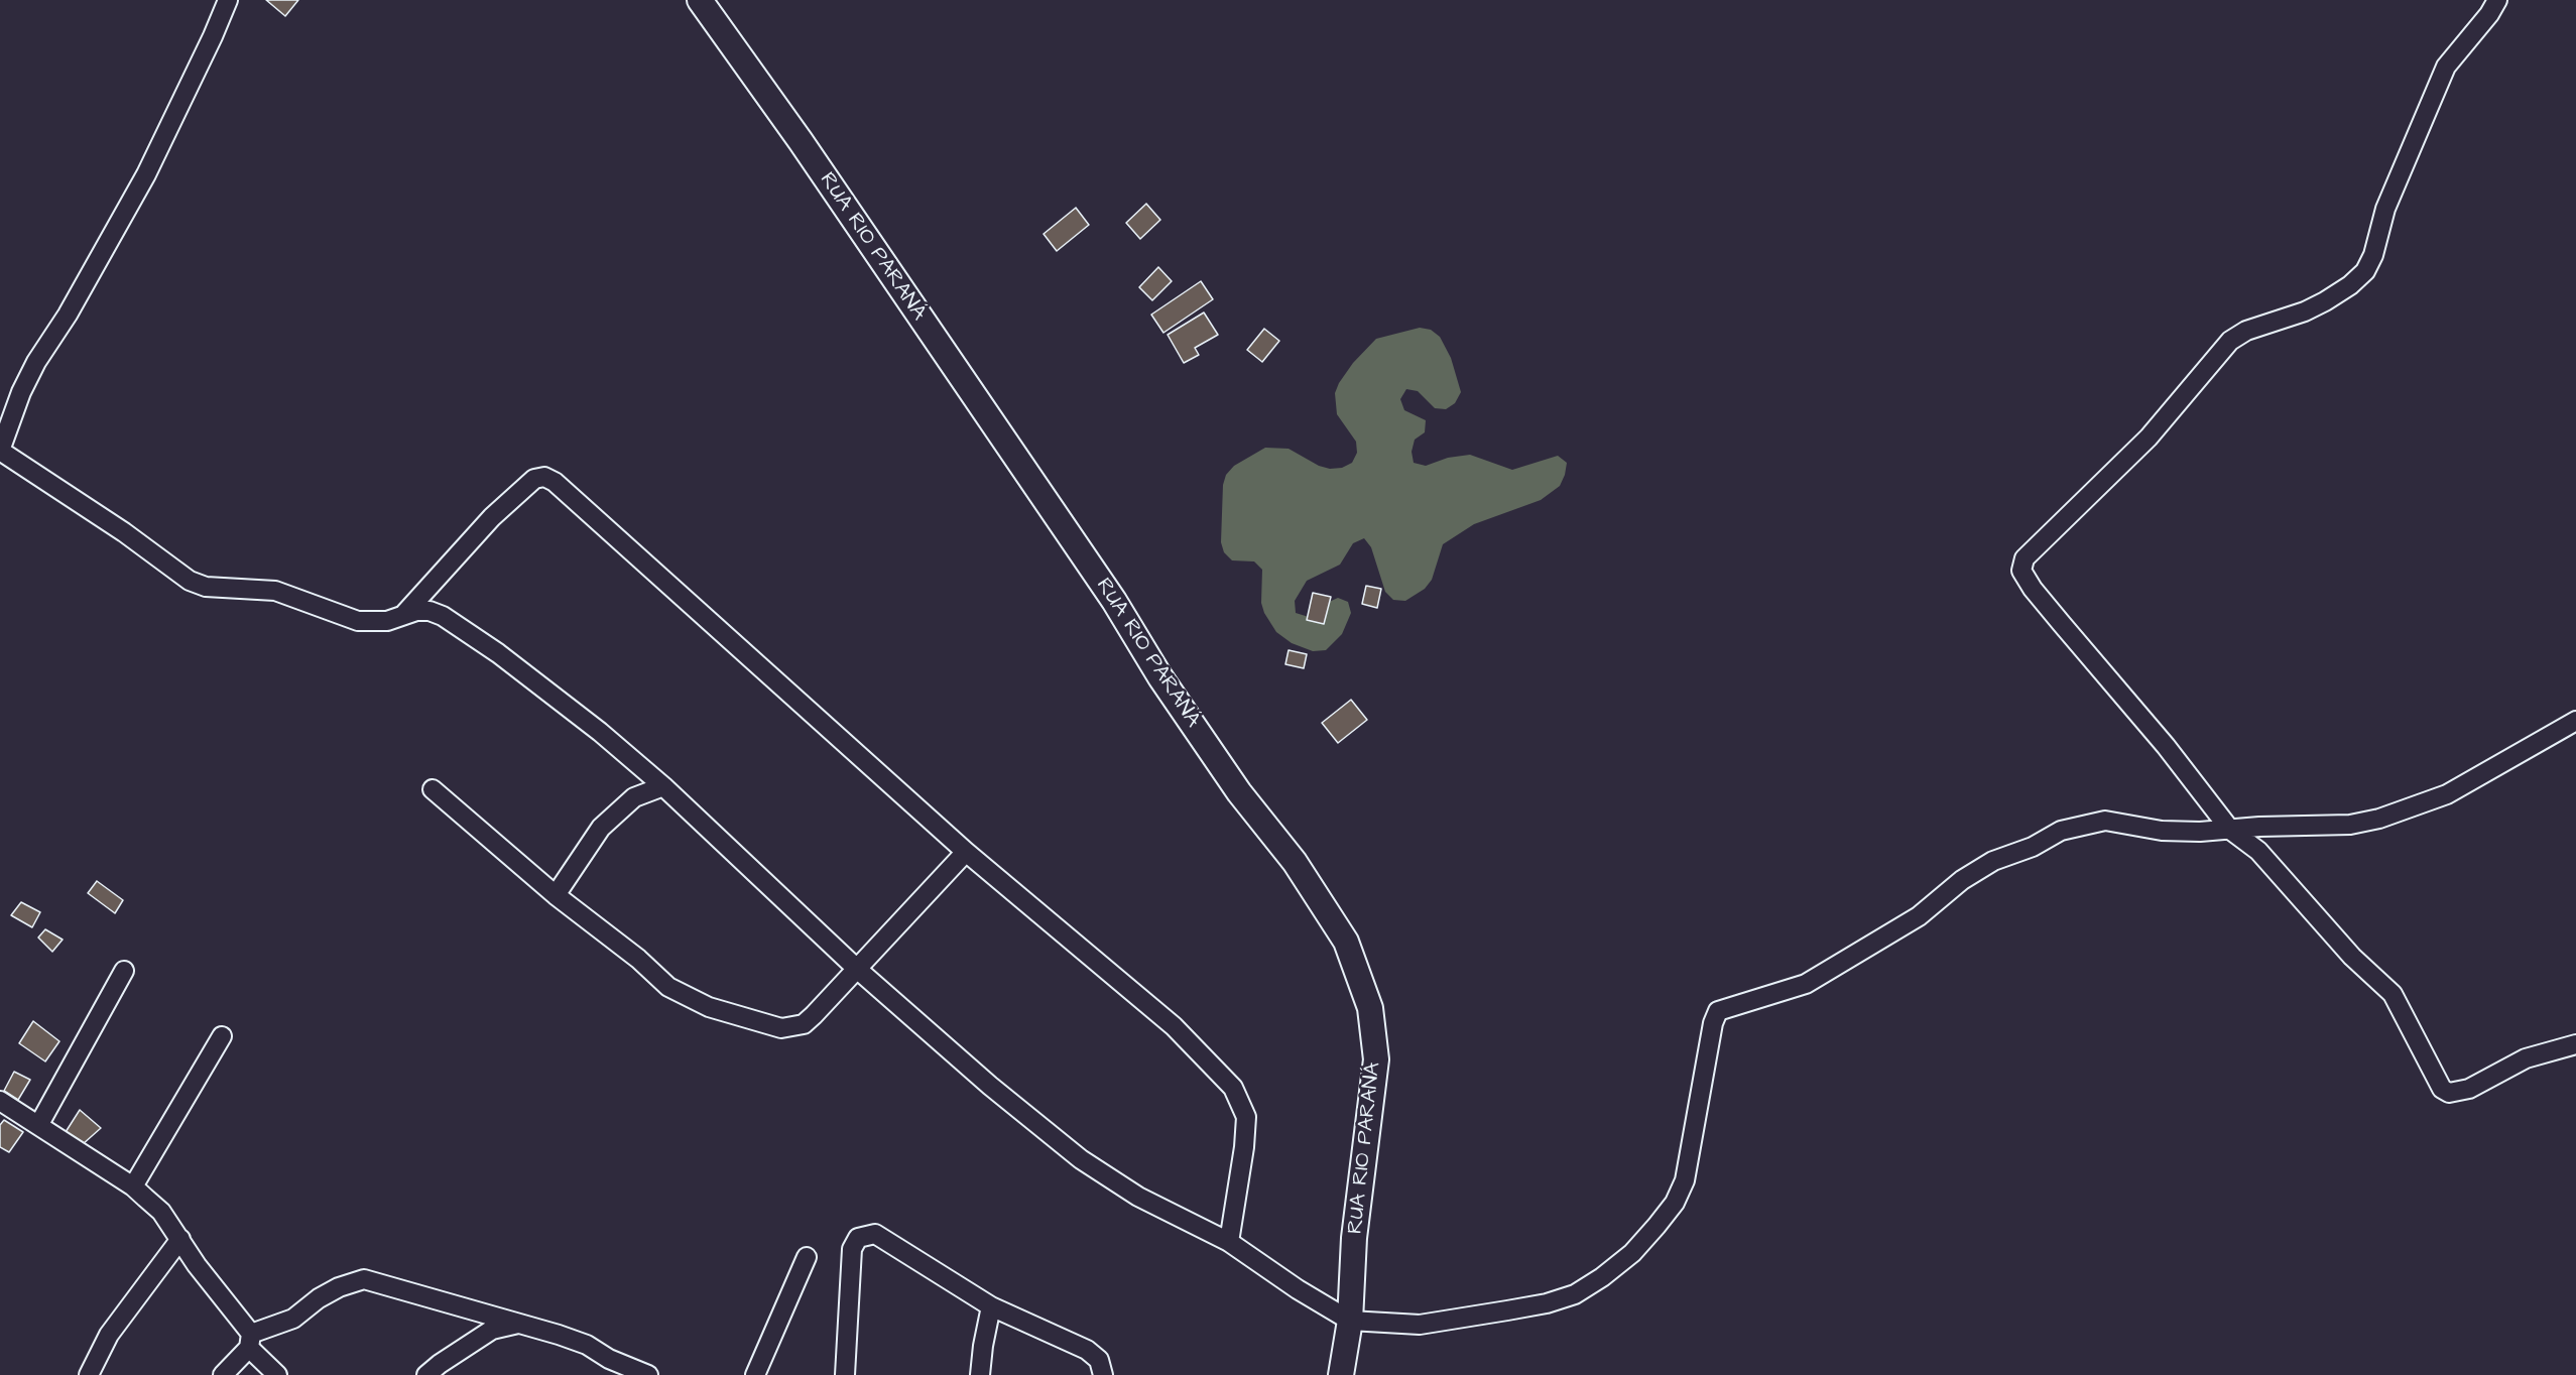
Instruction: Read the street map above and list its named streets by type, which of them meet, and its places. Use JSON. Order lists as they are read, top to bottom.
{
  "streets": {
    "street": ["RUA RIO PARANÁ"]
  }
}
